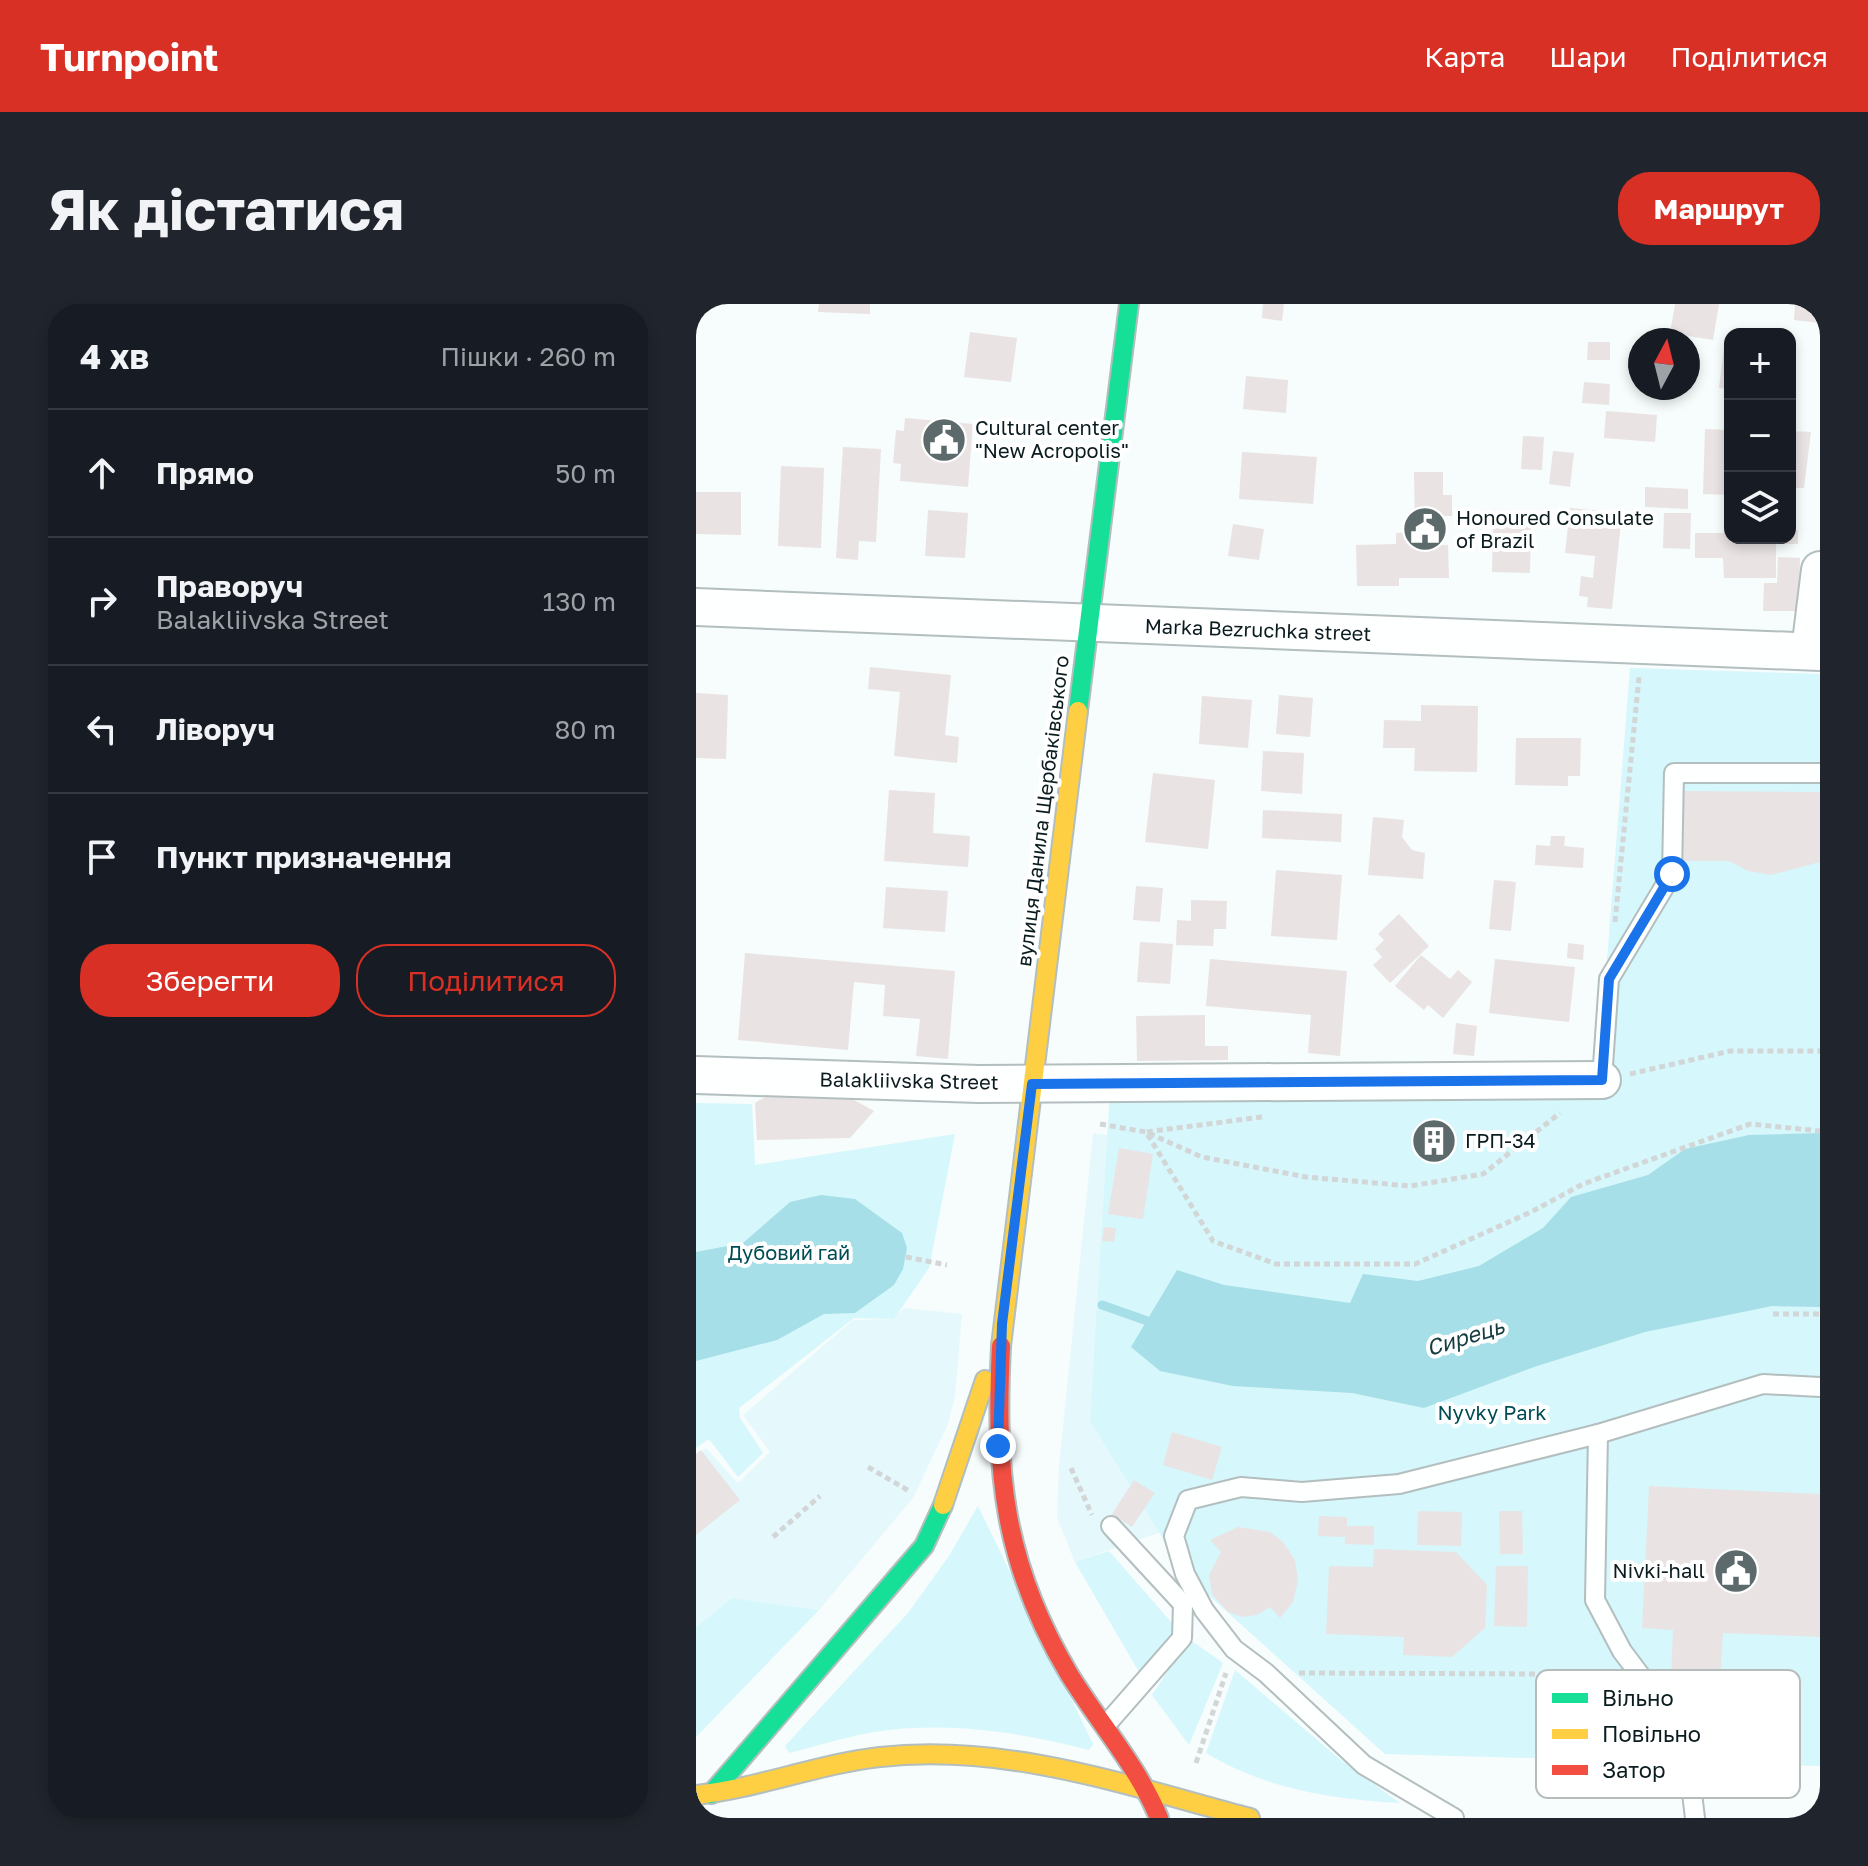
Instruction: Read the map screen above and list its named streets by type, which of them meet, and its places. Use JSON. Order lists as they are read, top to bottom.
{
  "streets": {
    "main road": ["вулиця Данила Щербаківського"],
    "street": ["Marka Bezruchka street", "Balakliivska Street"]
  },
  "crossings": [
    ["Marka Bezruchka street", "вулиця Данила Щербаківського"],
    ["вулиця Данила Щербаківського", "Balakliivska Street"]
  ],
  "water": ["Сирець"],
  "parks": ["Дубовий гай", "Nyvky Park"],
  "places": {
    "public building": ["Cultural center \"New Acropolis\"", "Honoured Consulate of Brazil", "Nivki-hall"],
    "building": ["ГРП-34"]
  },
  "legend": ["Вільно", "Повільно", "Затор"],
  "north": "top",
  "page": {
    "header": "Turnpoint",
    "nav": ["Карта", "Шари", "Поділитися"],
    "buttons": [
      "Маршрут",
      ["Зберегти", "Поділитися"]
    ],
    "title": "Як дістатися",
    "heading": ["4 хв", "Пішки · 260 m"],
    "map_buttons": ["+", "−"],
    "list": [
      ["Прямо", "50 m"],
      ["Праворуч", "Balakliivska Street", "130 m"],
      ["Ліворуч", "80 m"],
      "Пункт призначення"
    ]
  }
}
